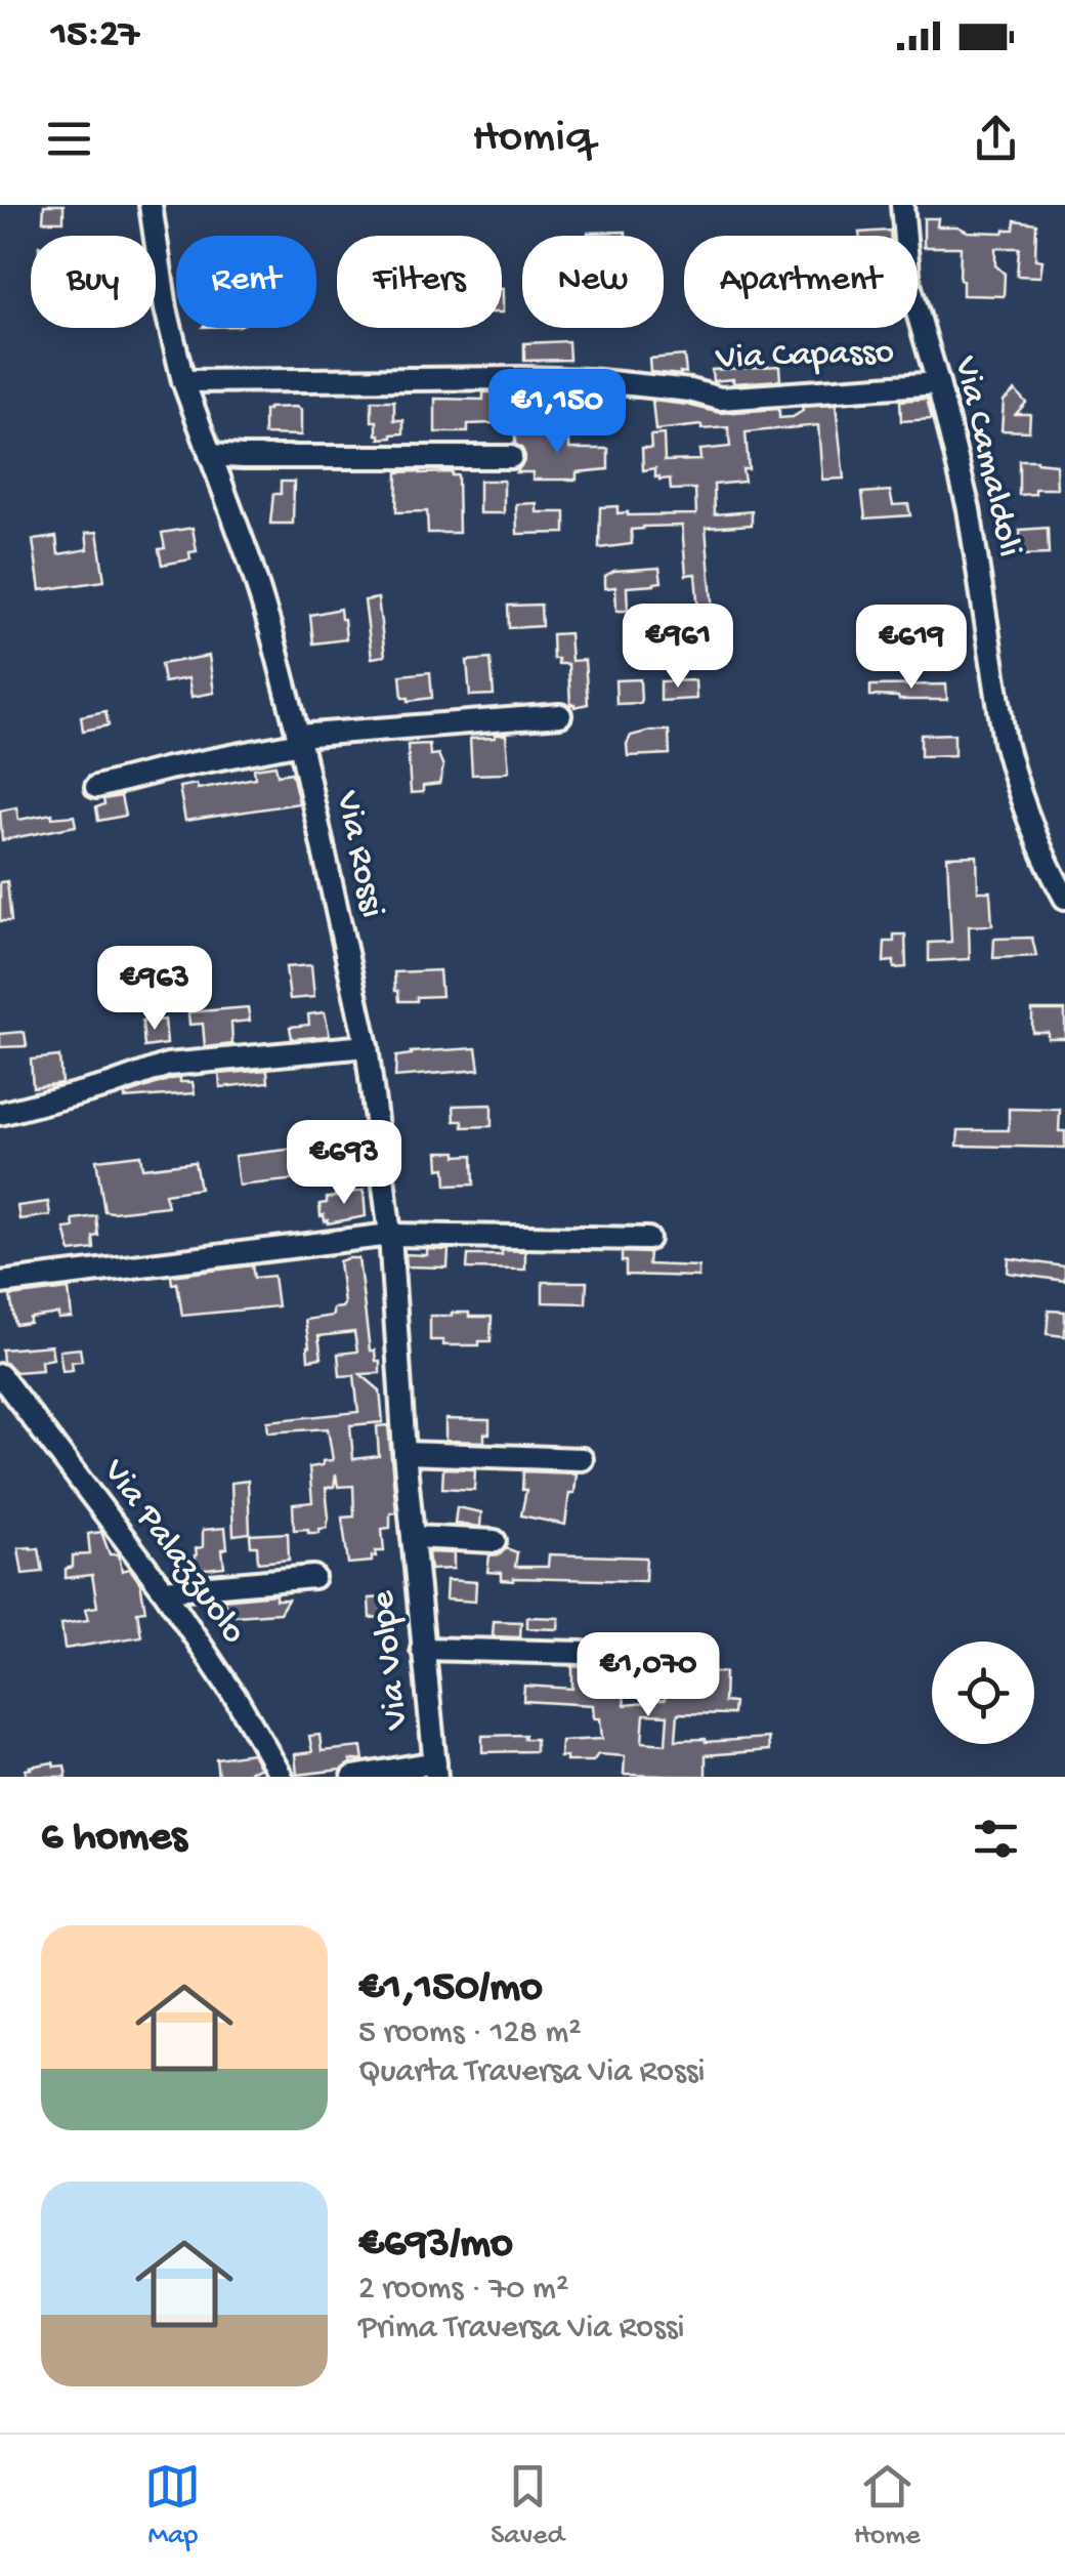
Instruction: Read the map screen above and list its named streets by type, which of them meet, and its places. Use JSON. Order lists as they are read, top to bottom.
{
  "streets": {
    "street": [
      "Via Capasso",
      "Via Camaldoli",
      "Via Rossi",
      "Via Palazzuolo",
      "Via Volpe"
    ]
  },
  "crossings": [
    ["Via Capasso", "Via Camaldoli"],
    ["Via Capasso", "Via Rossi"],
    ["Via Rossi", "Via Volpe"]
  ],
  "page": {
    "status": "15:27",
    "header": "Homiq",
    "chip": [
      "Buy",
      "Rent",
      "Filters",
      "New",
      "Apartment"
    ],
    "price": [
      "€1,150",
      "€961",
      "€619",
      "€963",
      "€693",
      "€1,070"
    ],
    "heading": "6 homes",
    "list": [
      {
        "name": "€1,150/mo",
        "note": "5 rooms · 128 m² · Quarta Traversa Via Rossi"
      },
      {
        "name": "€693/mo",
        "note": "2 rooms · 70 m² · Prima Traversa Via Rossi"
      }
    ],
    "tabs": ["Map", "Saved", "Home"]
  }
}
